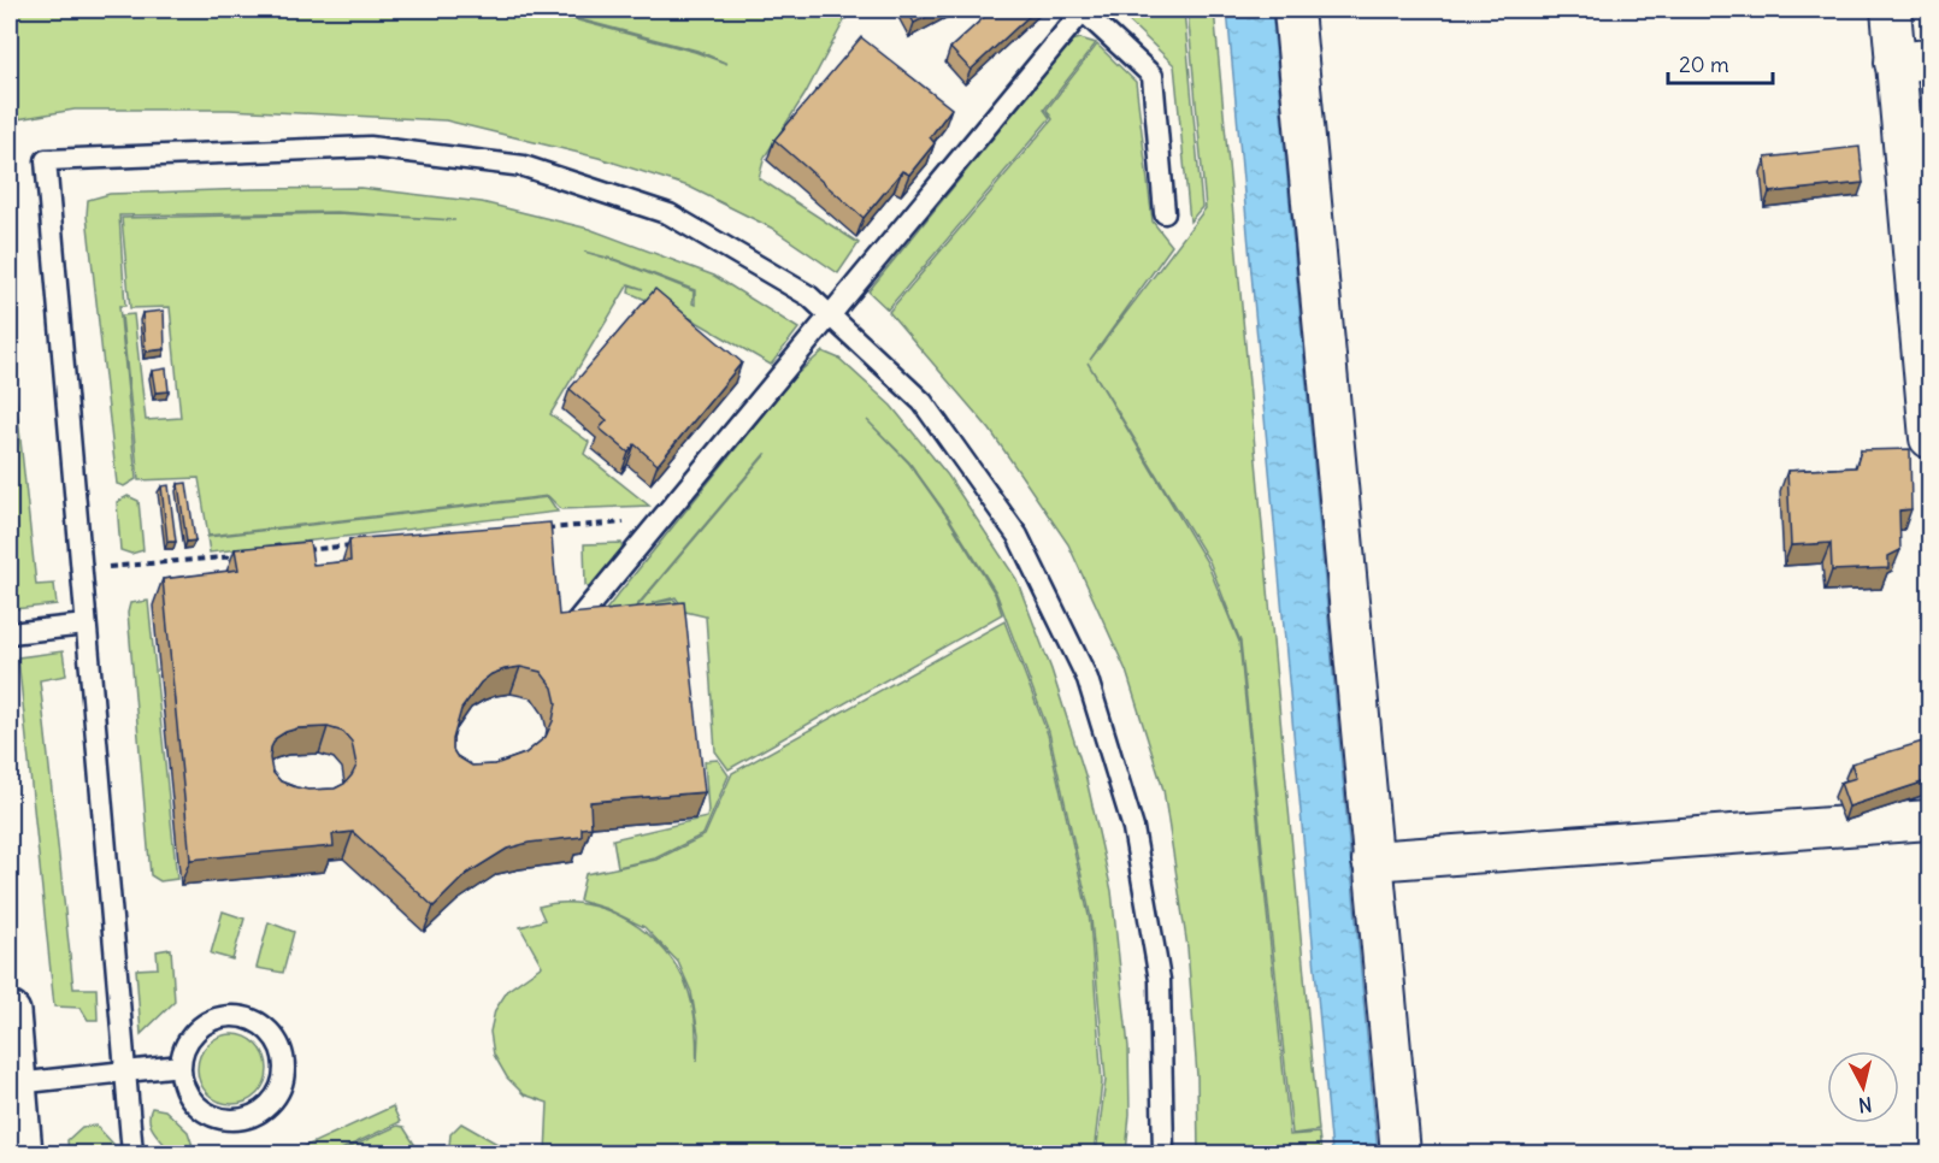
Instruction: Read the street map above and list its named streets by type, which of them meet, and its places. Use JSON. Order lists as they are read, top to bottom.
{
  "scale_bar": "20 m",
  "north": "bottom"
}
